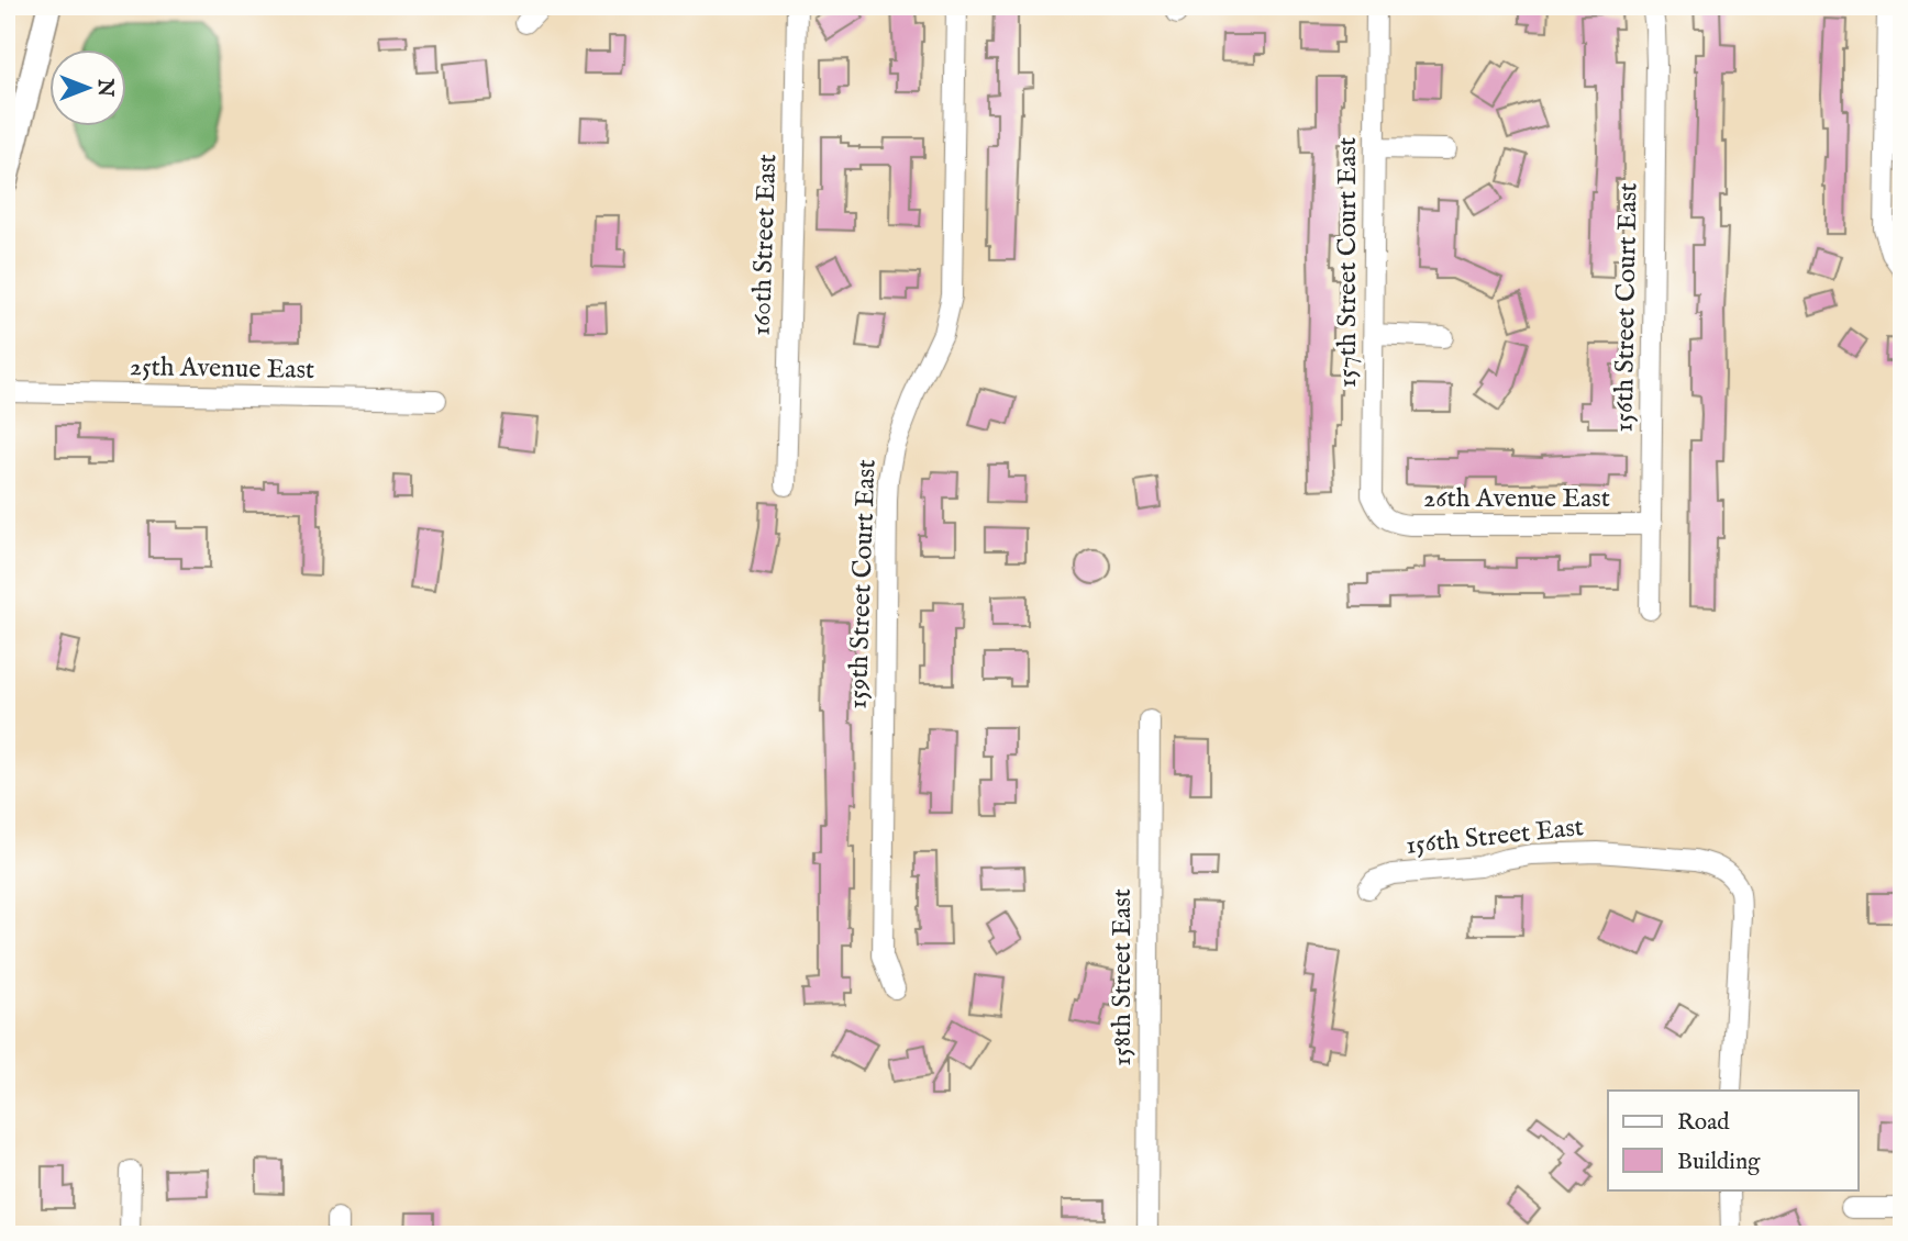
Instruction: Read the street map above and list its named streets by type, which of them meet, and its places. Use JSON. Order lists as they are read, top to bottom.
{
  "streets": {
    "street": [
      "160th Street East",
      "157th Street Court East",
      "156th Street Court East",
      "25th Avenue East",
      "26th Avenue East",
      "159th Street Court East",
      "156th Street East",
      "158th Street East"
    ]
  },
  "crossings": [
    ["157th Street Court East", "26th Avenue East"],
    ["156th Street Court East", "26th Avenue East"]
  ],
  "legend": ["Road", "Building"],
  "north": "right"
}
